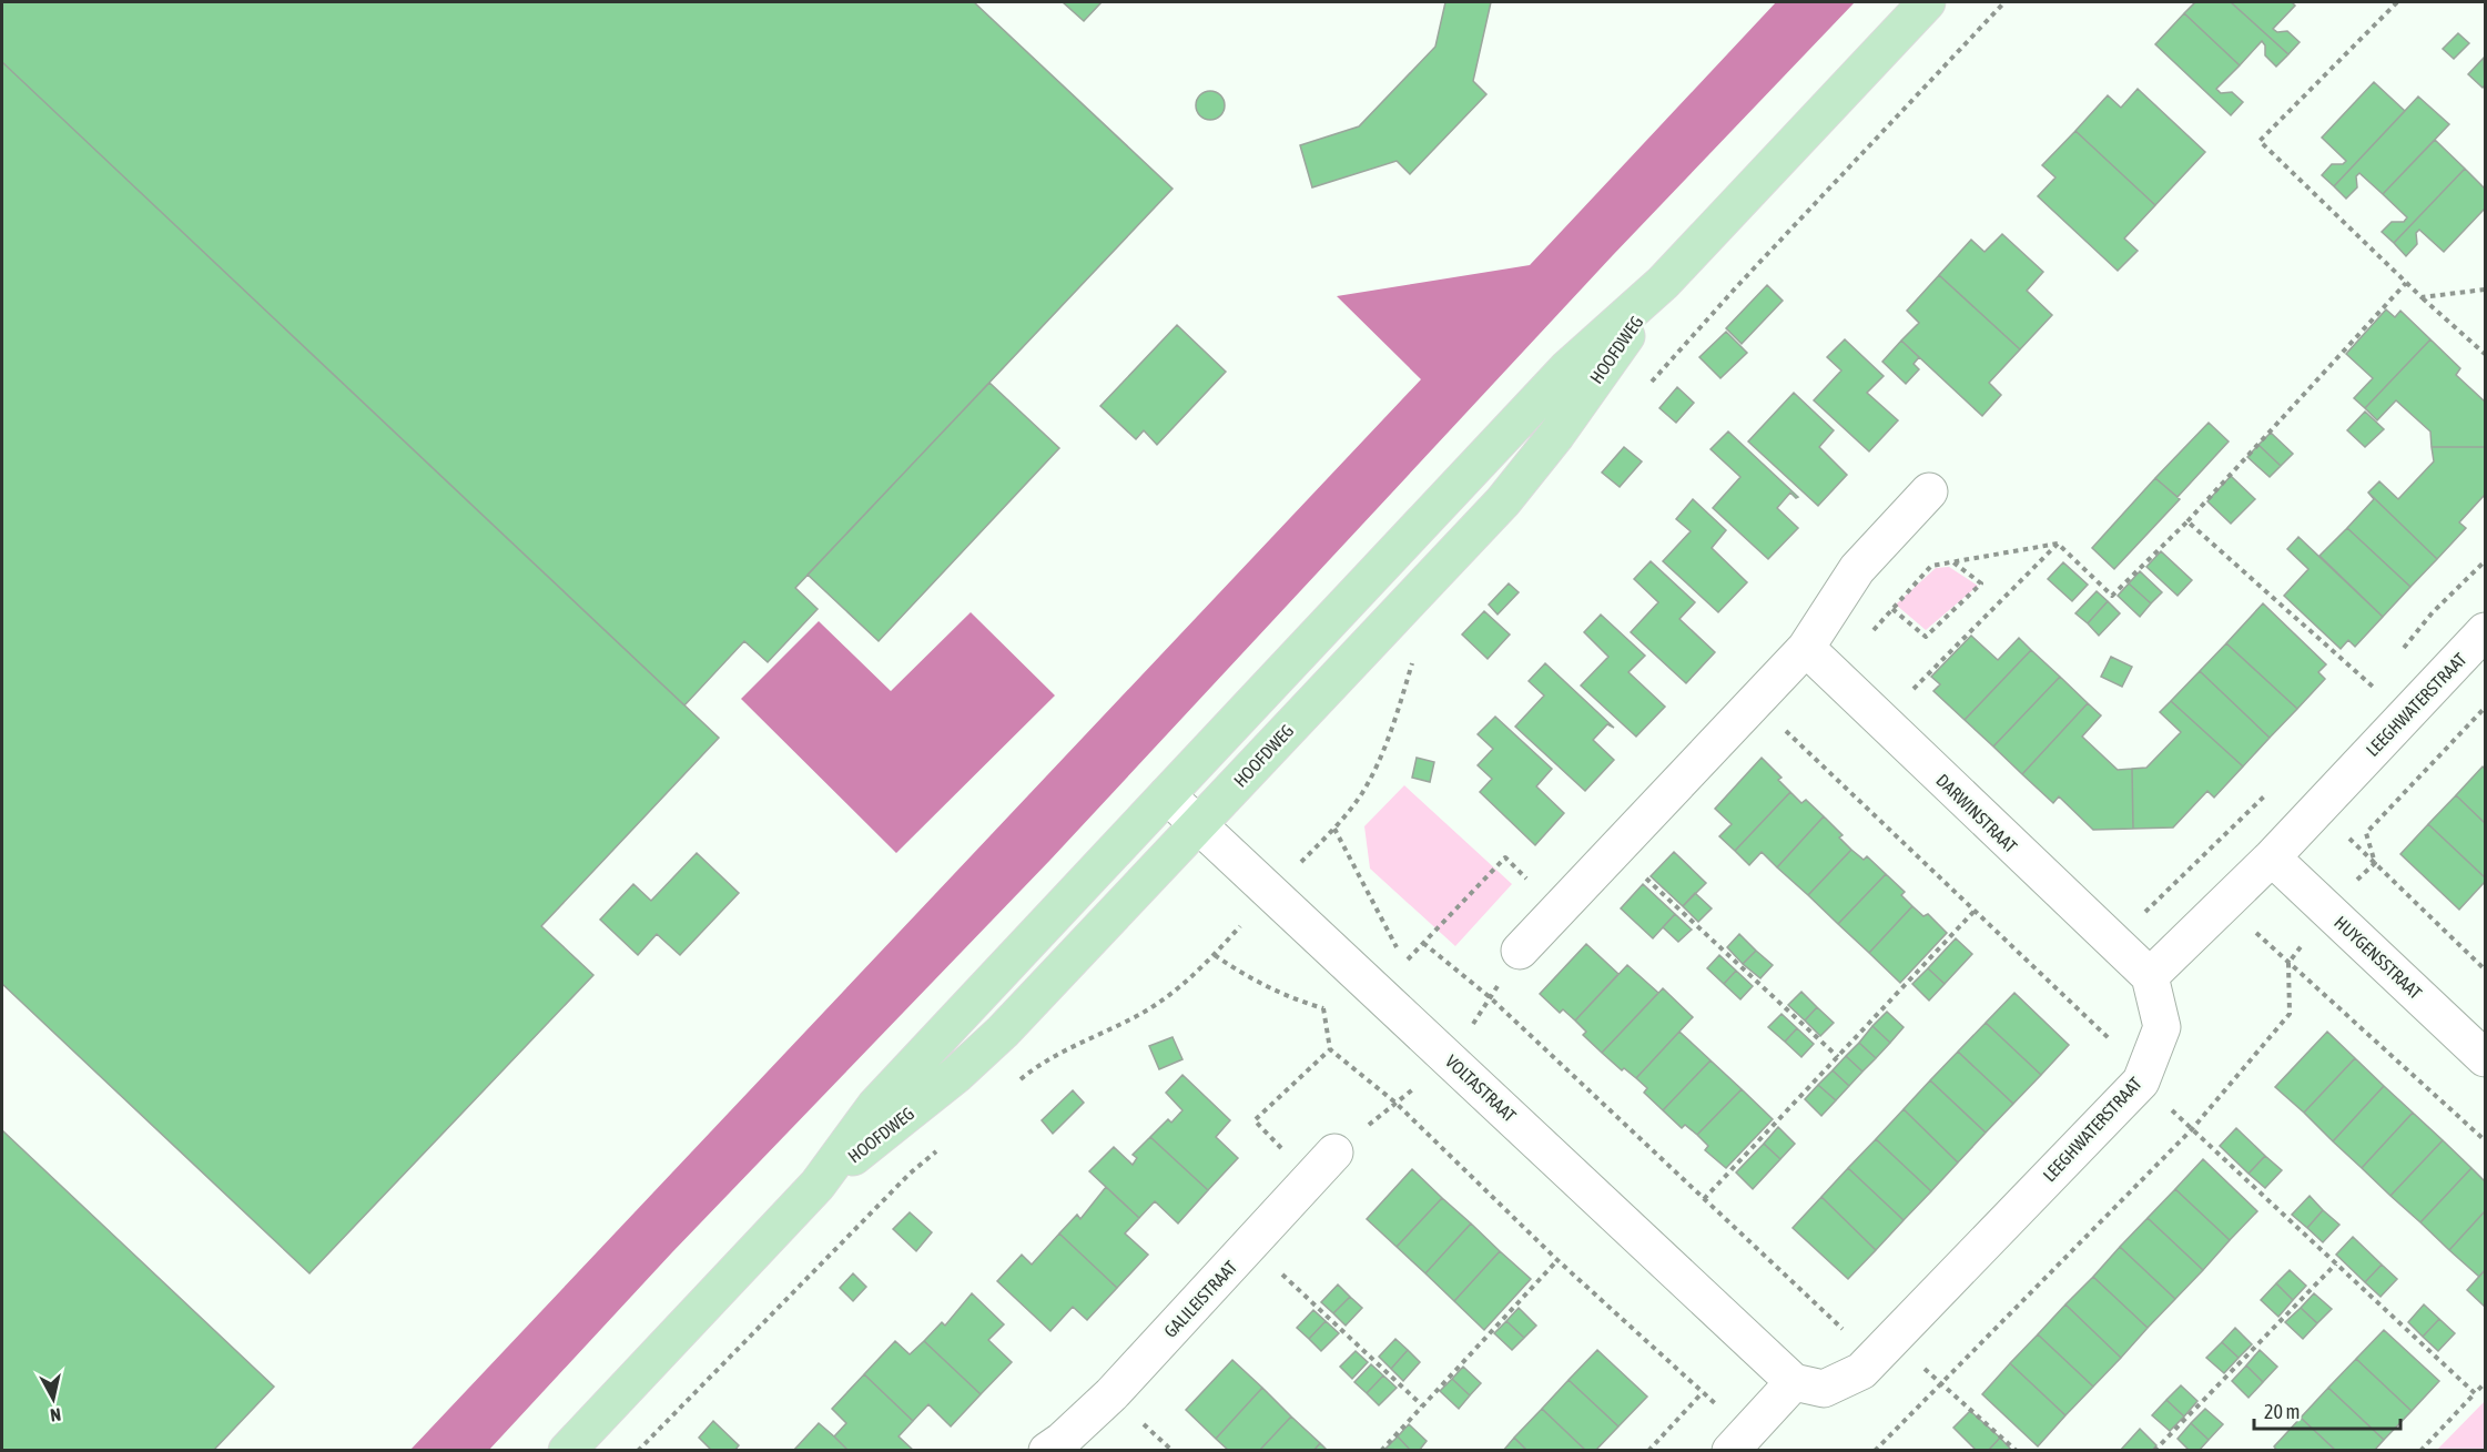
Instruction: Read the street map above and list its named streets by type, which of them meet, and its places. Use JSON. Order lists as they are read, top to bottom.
{
  "streets": {
    "main road": ["HOOFDWEG"],
    "street": [
      "LEEGHWATERSTRAAT",
      "DARWINSTRAAT",
      "HUYGENSSTRAAT",
      "VOLTASTRAAT",
      "GALILEISTRAAT"
    ]
  },
  "crossings": [
    ["HOOFDWEG", "VOLTASTRAAT"],
    ["LEEGHWATERSTRAAT", "DARWINSTRAAT"],
    ["LEEGHWATERSTRAAT", "HUYGENSSTRAAT"],
    ["LEEGHWATERSTRAAT", "VOLTASTRAAT"]
  ],
  "scale_bar": "20 m",
  "north": "bottom"
}
